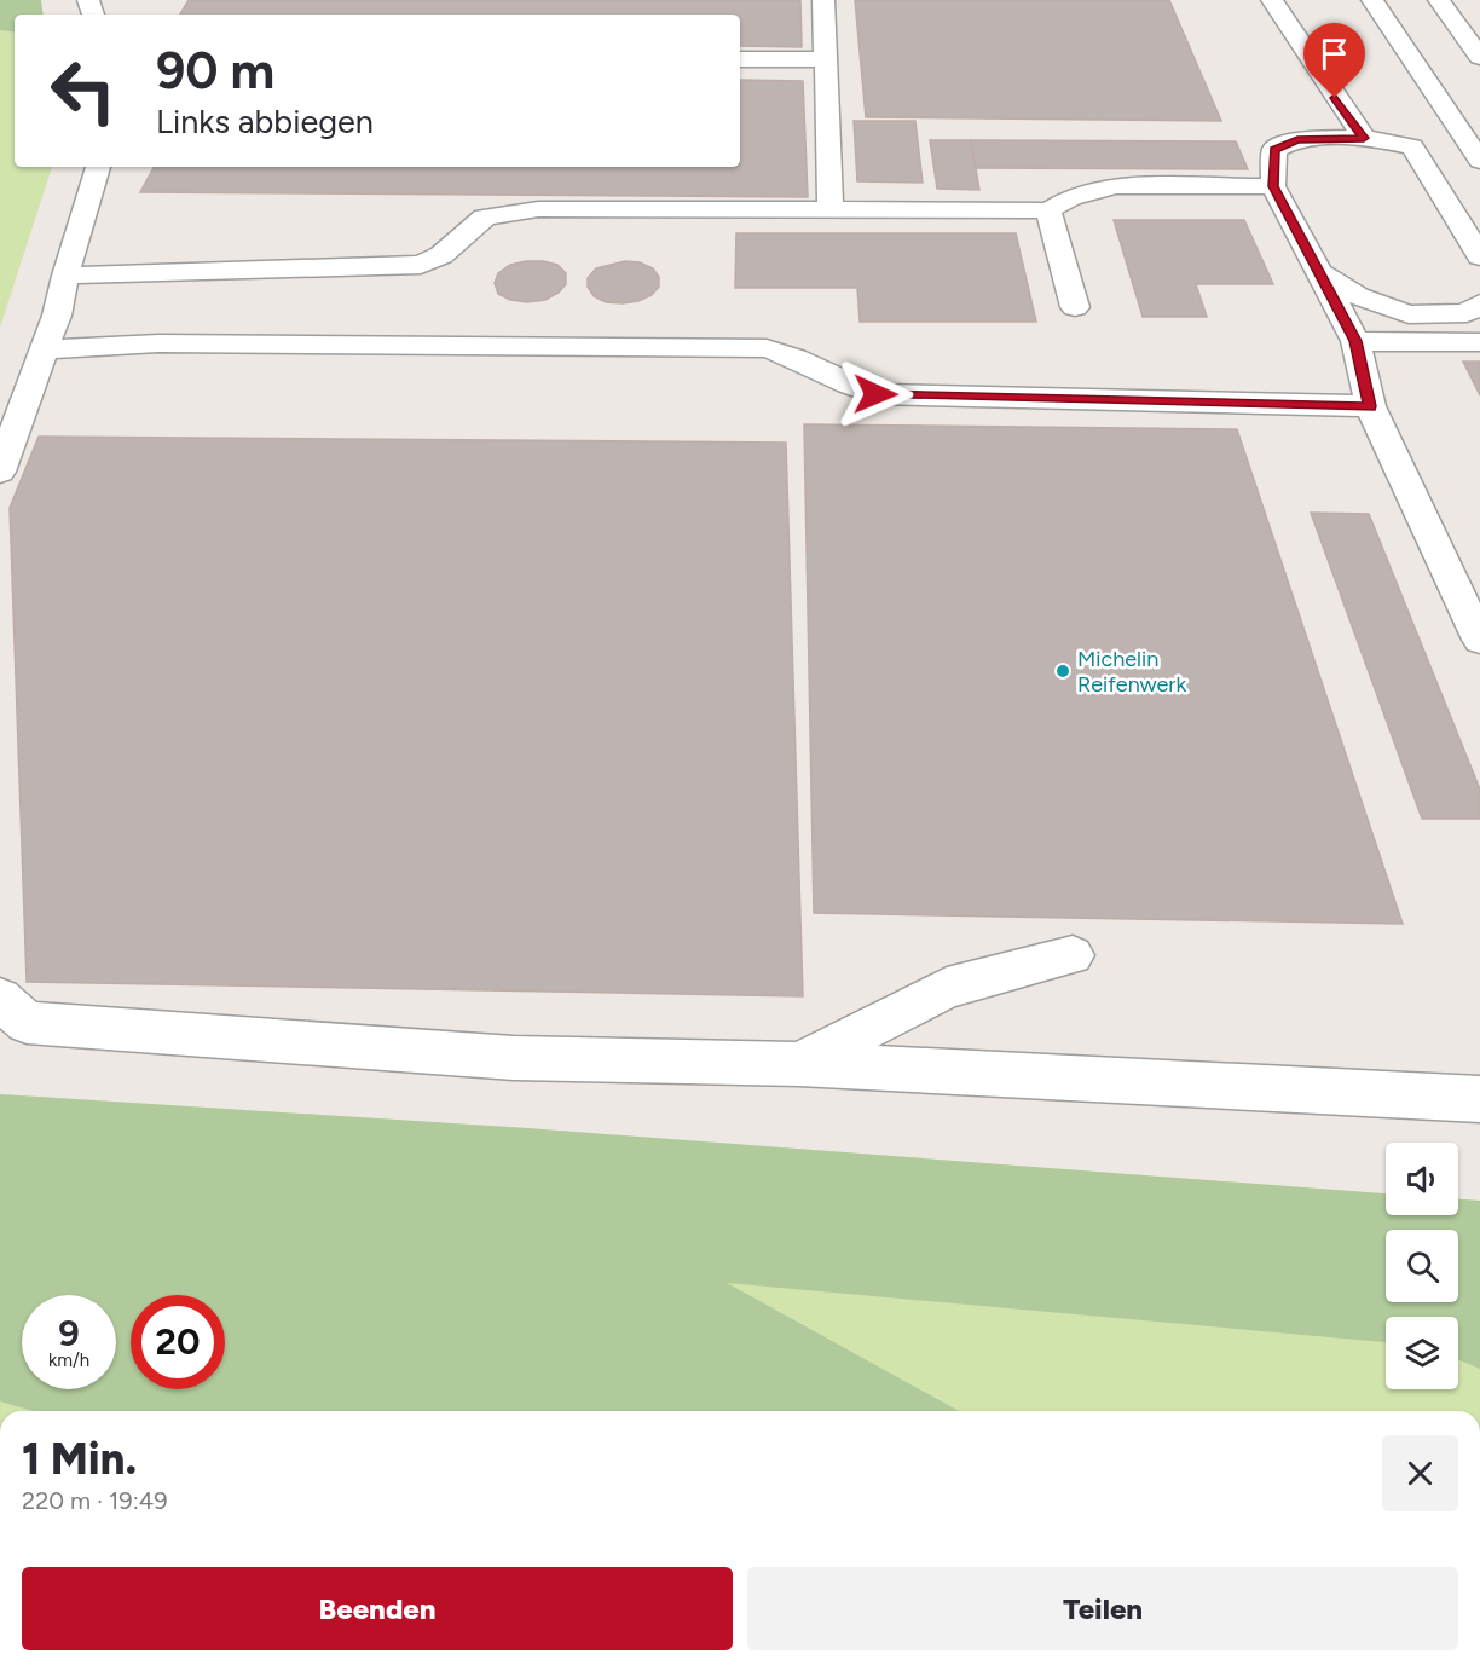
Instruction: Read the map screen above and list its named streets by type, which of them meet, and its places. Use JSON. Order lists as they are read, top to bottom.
{
  "places": ["Michelin Reifenwerk"],
  "page": {
    "turn": ["90 m", "Links abbiegen"],
    "speed": "9 km/h",
    "limit": "20",
    "heading": ["1 Min.", "220 m · 19:49"],
    "buttons": ["Beenden", "Teilen"]
  }
}
